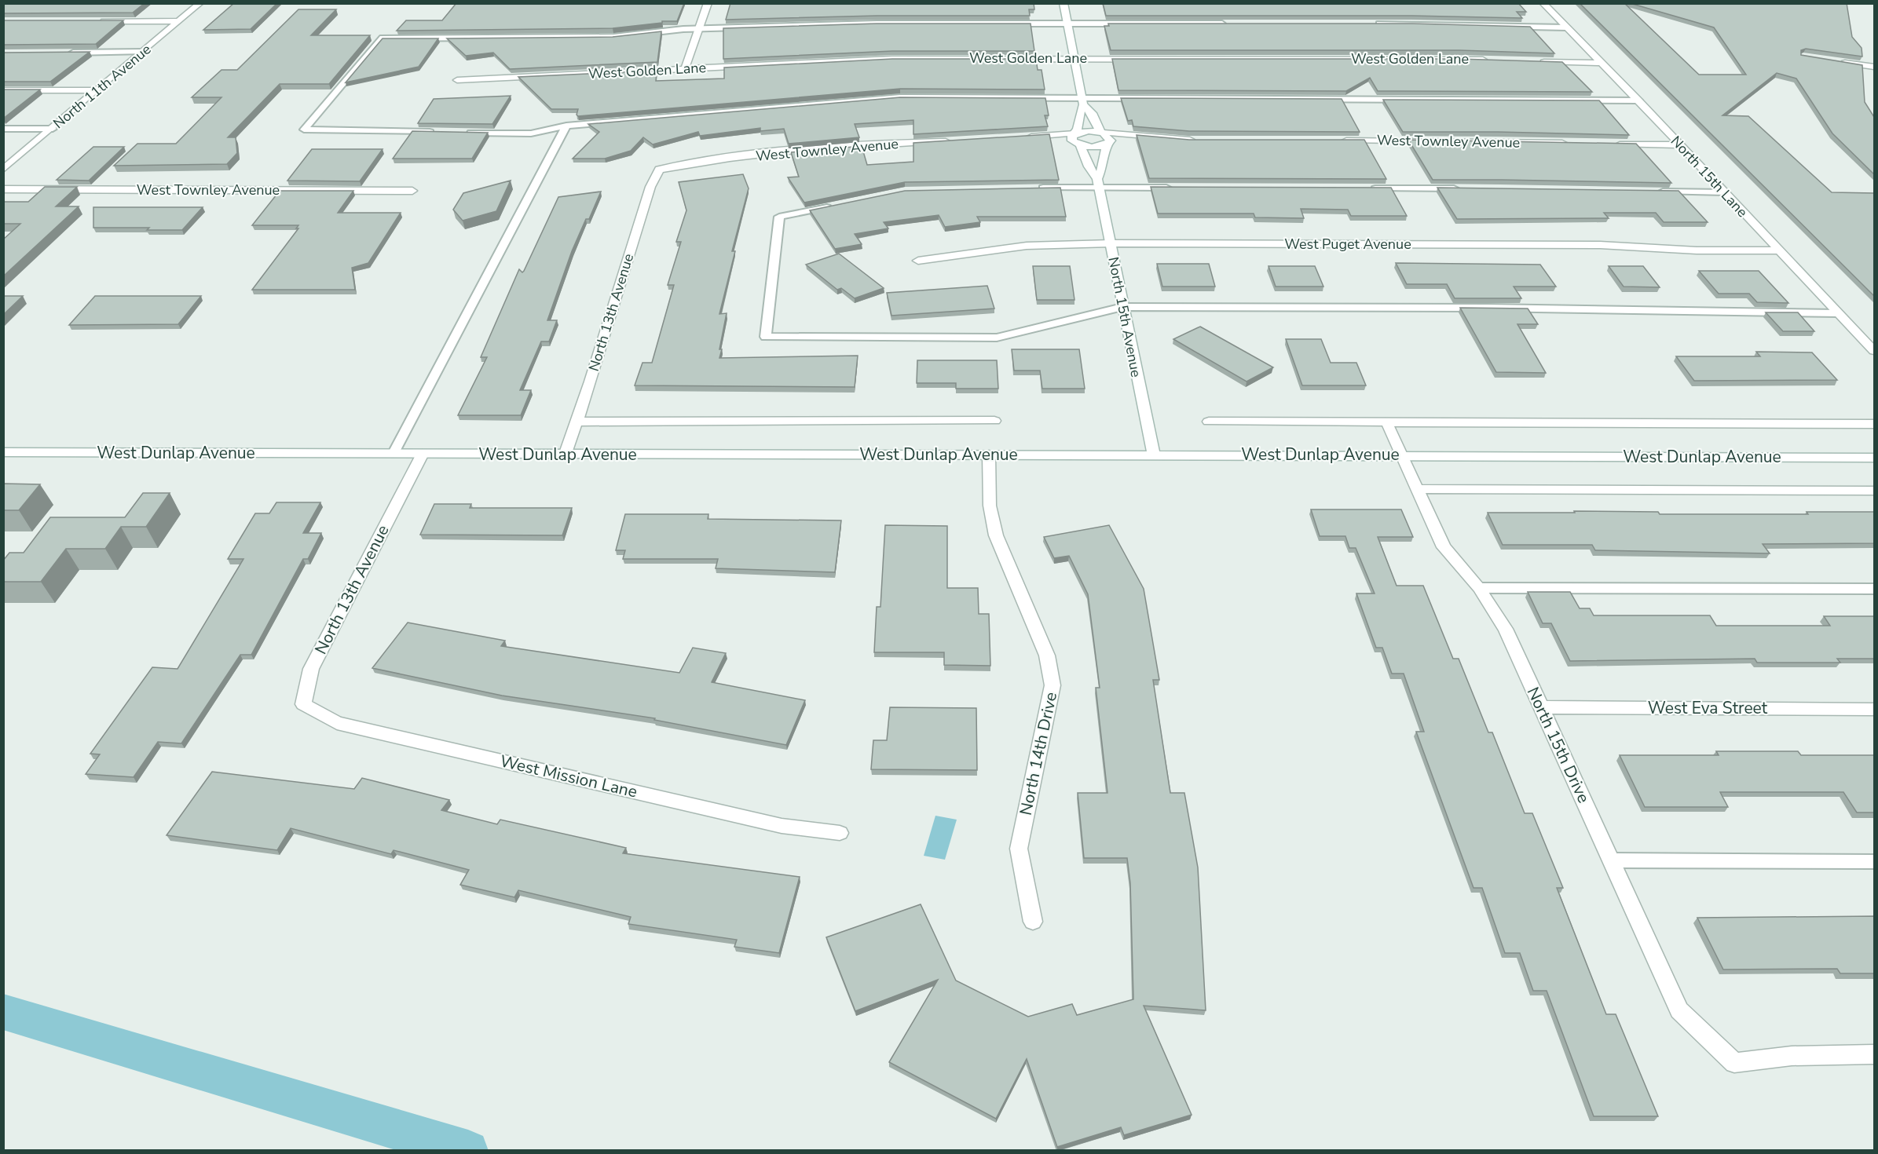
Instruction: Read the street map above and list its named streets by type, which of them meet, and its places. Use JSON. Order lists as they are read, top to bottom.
{
  "streets": {
    "street": [
      "West Golden Lane",
      "North 11th Avenue",
      "West Townley Avenue",
      "North 15th Lane",
      "West Puget Avenue",
      "North 13th Avenue",
      "North 15th Avenue",
      "West Dunlap Avenue",
      "West Eva Street",
      "North 15th Drive",
      "North 14th Drive",
      "West Mission Lane"
    ]
  },
  "crossings": [
    ["West Golden Lane", "North 15th Avenue"],
    ["West Townley Avenue", "North 13th Avenue"],
    ["North 15th Lane", "West Puget Avenue"],
    ["West Puget Avenue", "North 15th Avenue"],
    ["North 13th Avenue", "West Dunlap Avenue"],
    ["North 13th Avenue", "West Mission Lane"],
    ["North 15th Avenue", "West Dunlap Avenue"],
    ["West Dunlap Avenue", "North 15th Drive"],
    ["West Dunlap Avenue", "North 14th Drive"],
    ["West Eva Street", "North 15th Drive"]
  ]
}
